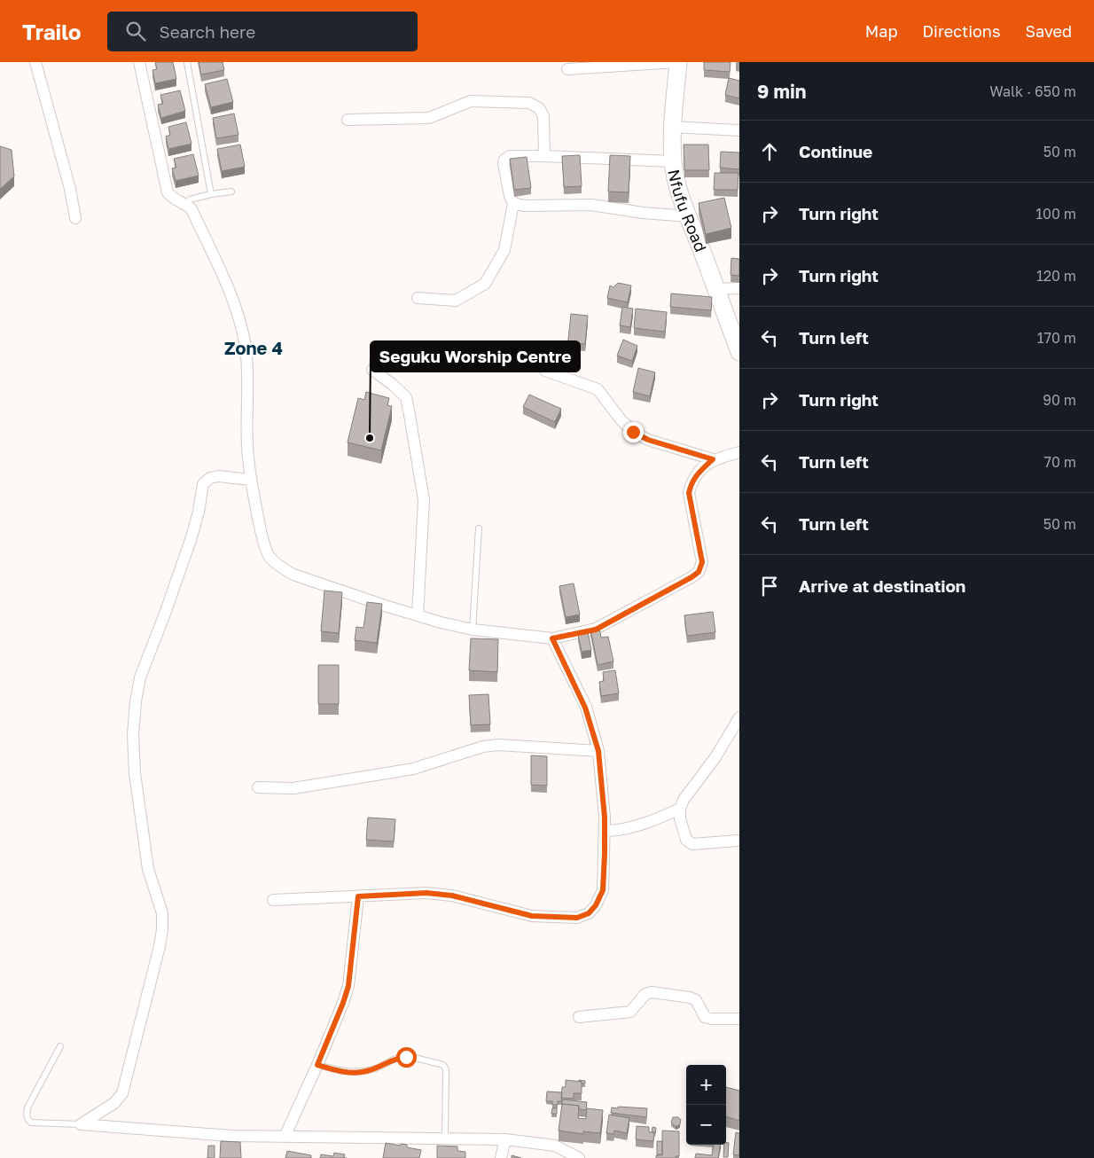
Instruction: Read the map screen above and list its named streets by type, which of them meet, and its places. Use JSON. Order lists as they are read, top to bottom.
{
  "streets": {
    "street": ["Nfufu Road"]
  },
  "districts": ["Zone 4"],
  "places": ["Seguku Worship Centre"],
  "page": {
    "header": "Trailo",
    "search": "Search here",
    "nav": ["Map", "Directions", "Saved"],
    "heading": ["9 min", "Walk · 650 m"],
    "list": [
      ["Continue", "50 m"],
      ["Turn right", "100 m"],
      ["Turn right", "120 m"],
      ["Turn left", "170 m"],
      ["Turn right", "90 m"],
      ["Turn left", "70 m"],
      ["Turn left", "50 m"],
      "Arrive at destination"
    ],
    "map_buttons": ["+", "−"]
  }
}
